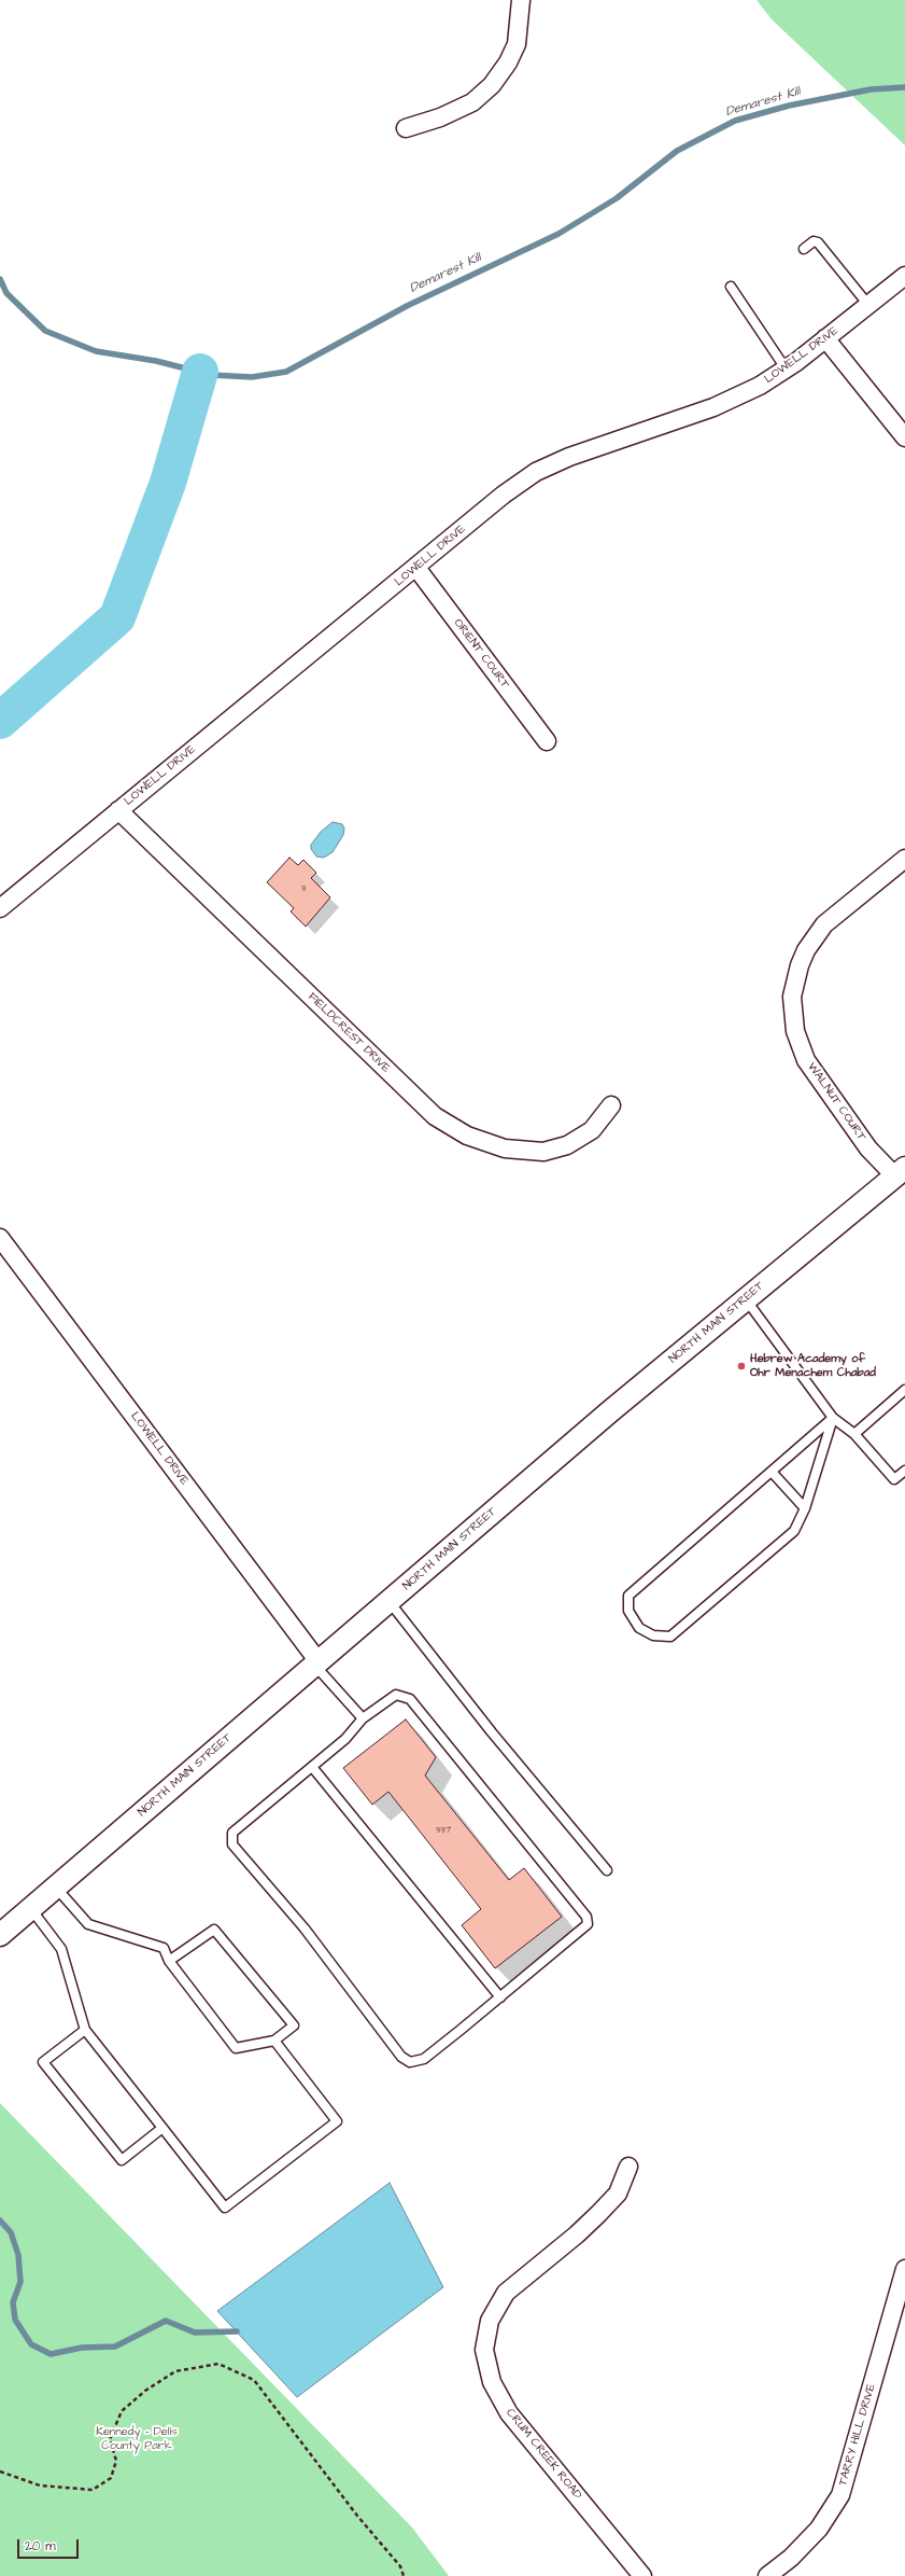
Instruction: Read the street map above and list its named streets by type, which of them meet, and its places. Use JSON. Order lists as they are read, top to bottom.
{
  "streets": {
    "street": [
      "LOWELL DRIVE",
      "ORIENT COURT",
      "FIELDCREST DRIVE",
      "WALNUT COURT",
      "NORTH MAIN STREET",
      "TARRY HILL DRIVE",
      "CRUM CREEK ROAD"
    ]
  },
  "crossings": [
    ["LOWELL DRIVE", "ORIENT COURT"],
    ["LOWELL DRIVE", "FIELDCREST DRIVE"],
    ["LOWELL DRIVE", "NORTH MAIN STREET"],
    ["WALNUT COURT", "NORTH MAIN STREET"]
  ],
  "water": ["Demarest Kill"],
  "parks": ["Kennedy - Dells County Park"],
  "places": ["Hebrew Academy of Ohr Menachem Chabad"],
  "house_numbers": ["3", "337"],
  "scale_bar": "20 m"
}
